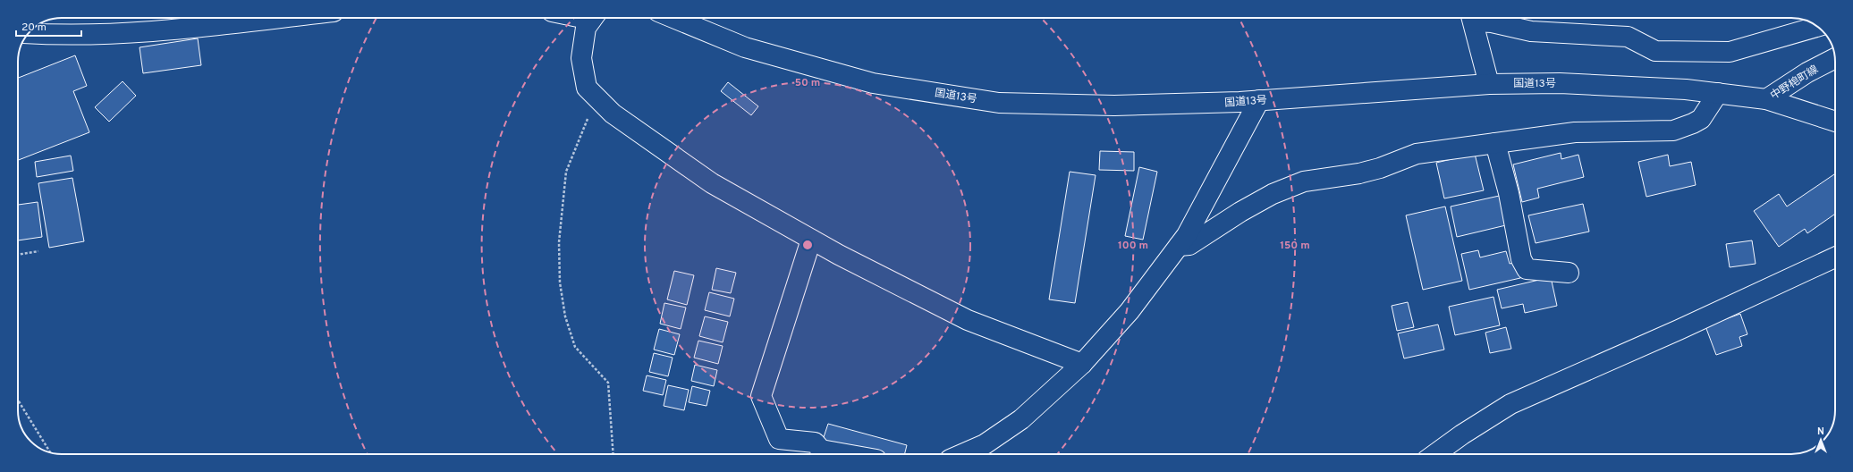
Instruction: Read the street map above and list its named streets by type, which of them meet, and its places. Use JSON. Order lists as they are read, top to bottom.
{
  "streets": {
    "main road": ["中野梍町線", "国道13号"]
  },
  "crossings": [
    ["中野梍町線", "国道13号"]
  ],
  "scale_bar": "20 m",
  "north": "top",
  "rings": ["50 m", "100 m", "150 m"]
}
